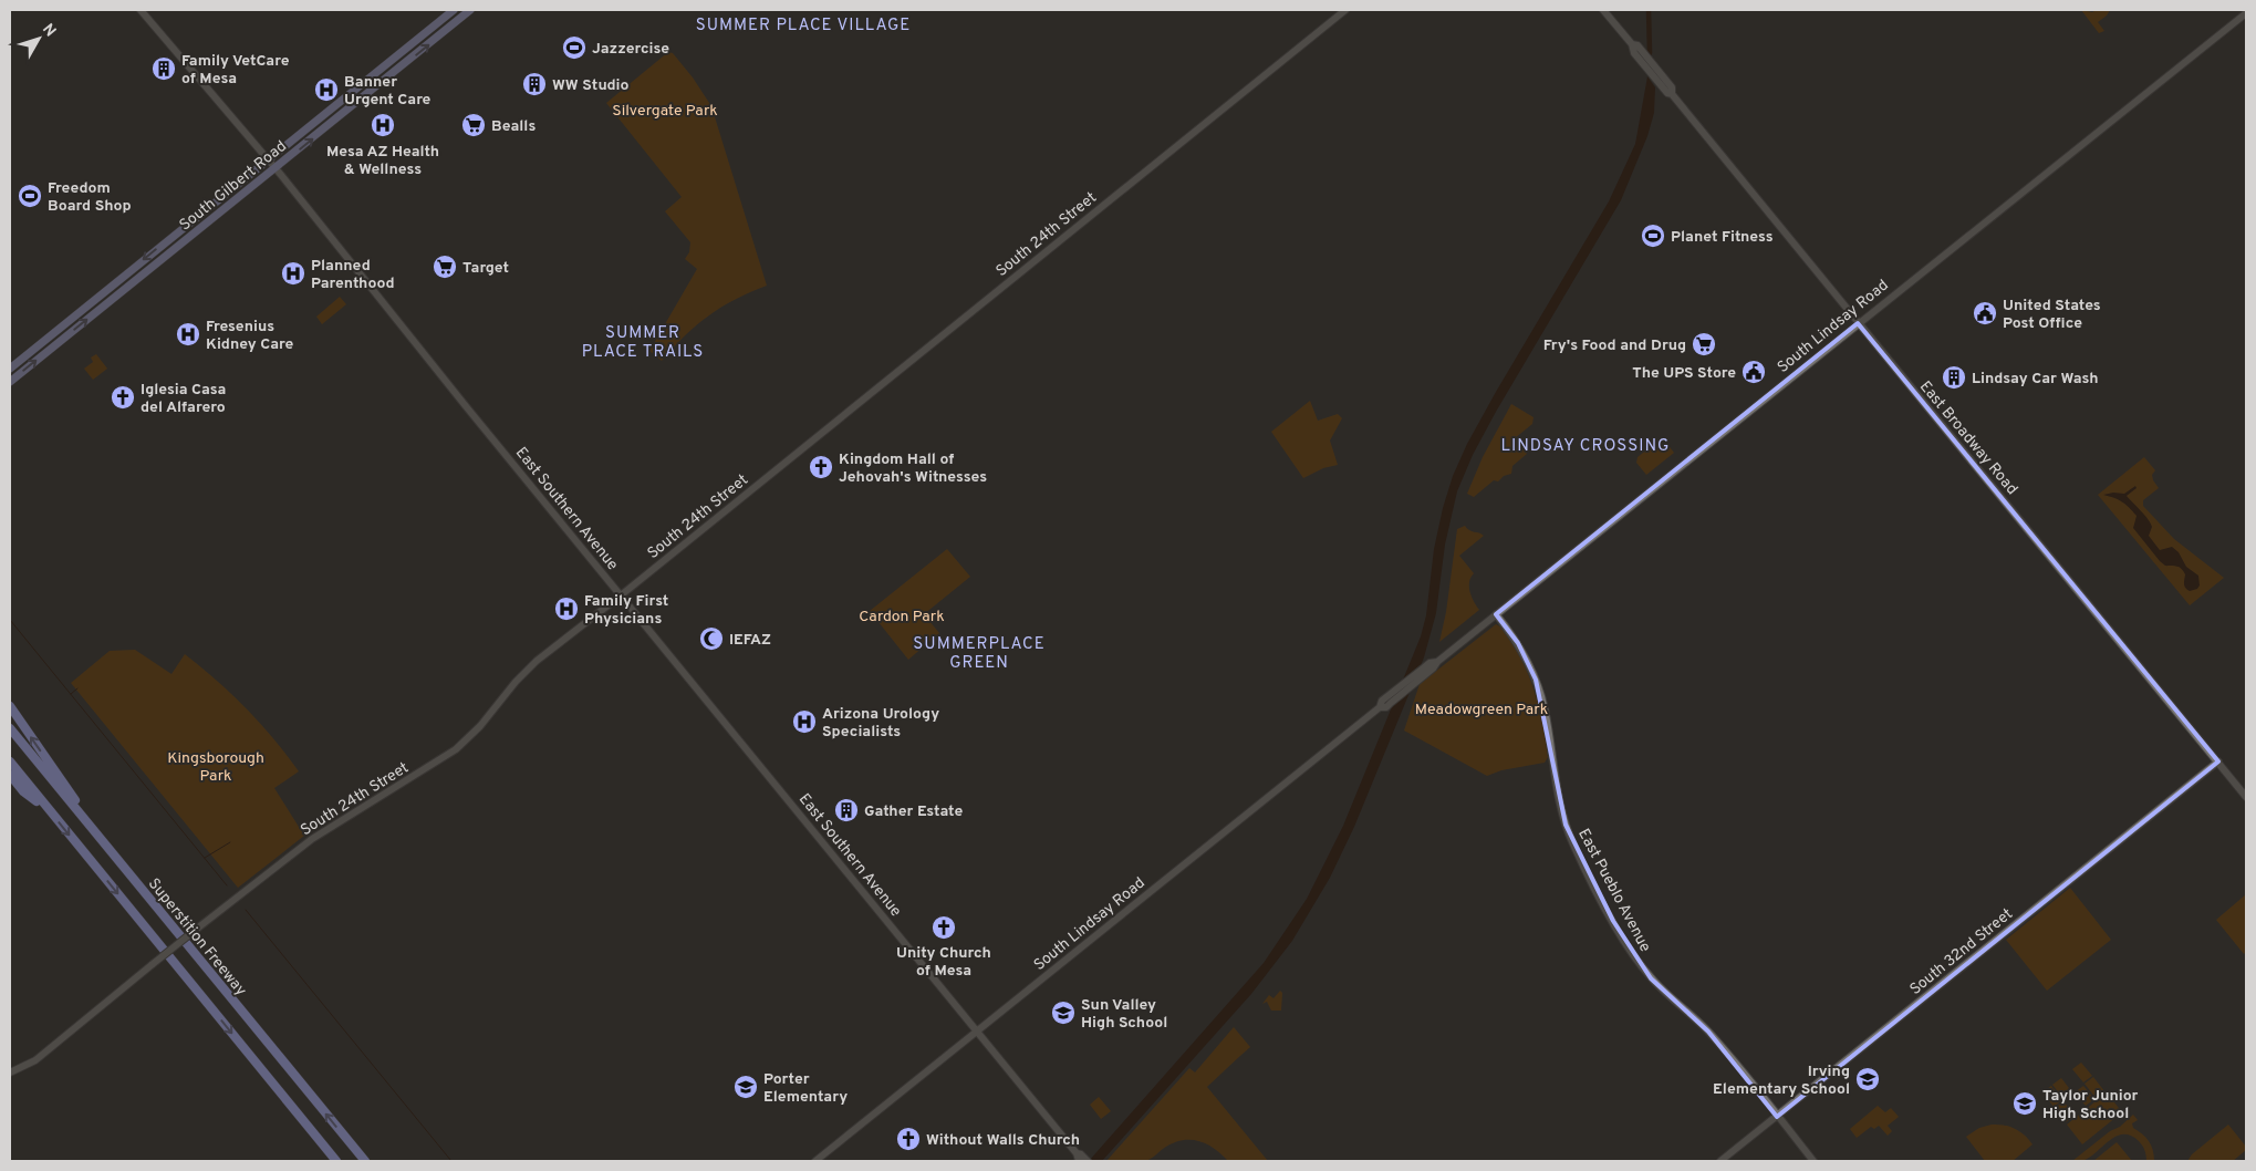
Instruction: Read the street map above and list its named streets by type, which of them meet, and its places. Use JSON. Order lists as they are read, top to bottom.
{
  "streets": {
    "highway": ["Superstition Freeway"],
    "main road": [
      "South Gilbert Road",
      "South 24th Street",
      "South Lindsay Road",
      "East Broadway Road",
      "East Southern Avenue",
      "East Pueblo Avenue",
      "South 32nd Street"
    ]
  },
  "crossings": [
    ["South Gilbert Road", "East Southern Avenue"],
    ["South 24th Street", "East Southern Avenue"],
    ["South Lindsay Road", "East Broadway Road"],
    ["South Lindsay Road", "East Southern Avenue"],
    ["South Lindsay Road", "East Pueblo Avenue"],
    ["East Broadway Road", "South 32nd Street"],
    ["East Pueblo Avenue", "South 32nd Street"]
  ],
  "districts": [
    "SUMMER PLACE VILLAGE",
    "SUMMER PLACE TRAILS",
    "LINDSAY CROSSING",
    "SUMMERPLACE GREEN"
  ],
  "parks": [
    "Silvergate Park",
    "Cardon Park",
    "Meadowgreen Park",
    "Kingsborough Park"
  ],
  "places": {
    "sports": ["Jazzercise", "Freedom Board Shop", "Planet Fitness"],
    "building": [
      "Family VetCare of Mesa",
      "WW Studio",
      "Lindsay Car Wash",
      "Gather Estate"
    ],
    "hospital": [
      "Banner Urgent Care",
      "Mesa AZ Health & Wellness",
      "Planned Parenthood",
      "Fresenius Kidney Care",
      "Family First Physicians",
      "Arizona Urology Specialists"
    ],
    "supermarket": ["Bealls", "Target", "Fry's Food and Drug"],
    "public building": ["United States Post Office", "The UPS Store"],
    "church": [
      "Iglesia Casa del Alfarero",
      "Kingdom Hall of Jehovah's Witnesses",
      "Unity Church of Mesa",
      "Without Walls Church"
    ],
    "mosque": ["IEFAZ"],
    "school or university": [
      "Sun Valley High School",
      "Irving Elementary School",
      "Porter Elementary",
      "Taylor Junior High School"
    ]
  },
  "north": "top right"
}
